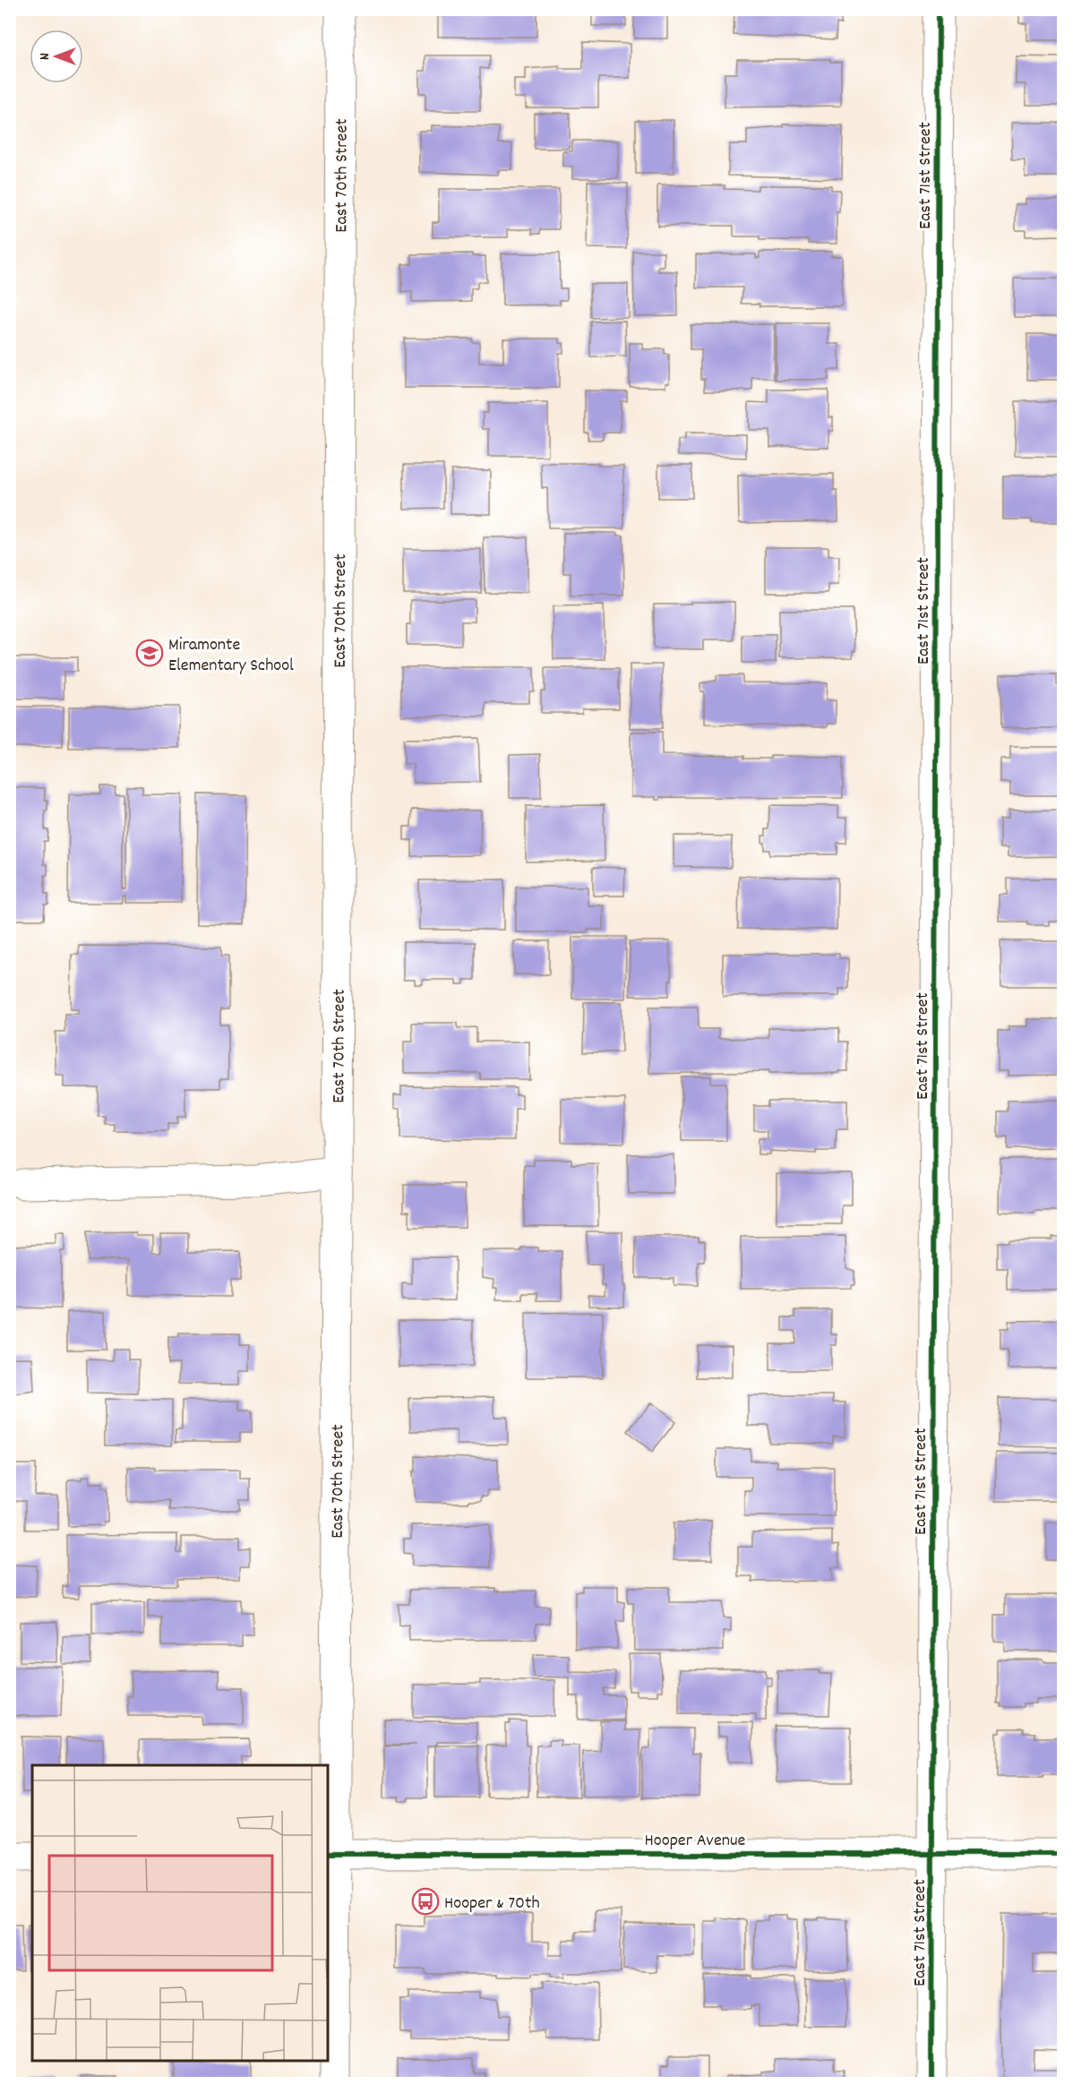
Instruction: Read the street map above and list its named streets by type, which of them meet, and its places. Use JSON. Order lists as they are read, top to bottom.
{
  "streets": {
    "street": ["East 71st Street", "East 70th Street", "Hooper Avenue"]
  },
  "crossings": [
    ["East 71st Street", "Hooper Avenue"],
    ["East 70th Street", "Hooper Avenue"]
  ],
  "places": {
    "school or university": ["Miramonte Elementary School"],
    "bus stop": ["Hooper & 70th"]
  },
  "north": "left"
}
